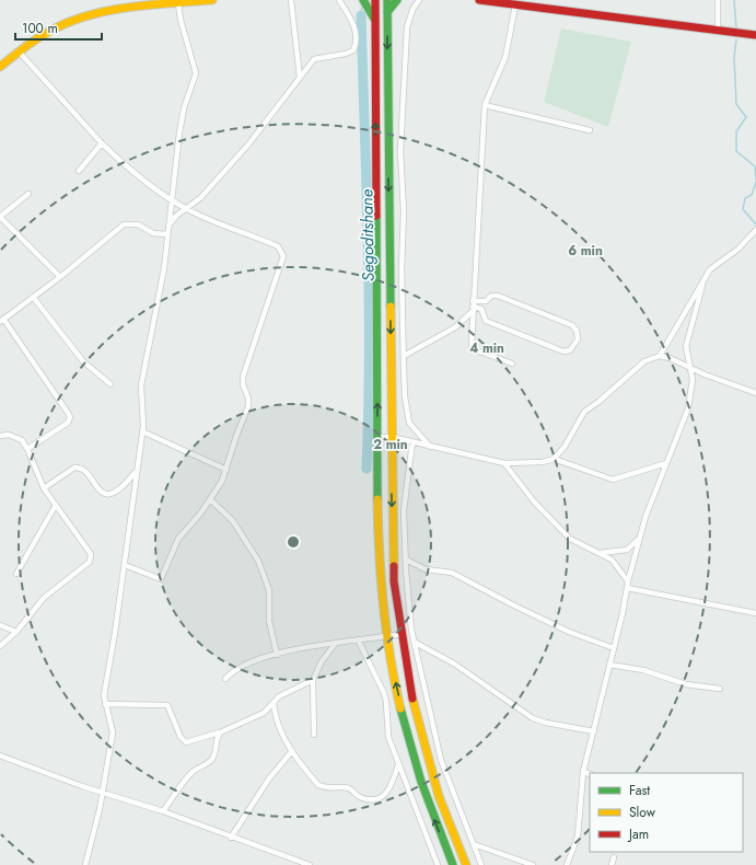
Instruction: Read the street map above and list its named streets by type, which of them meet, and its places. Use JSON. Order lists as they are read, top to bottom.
{
  "water": ["Segoditshane"],
  "legend": ["Fast", "Slow", "Jam"],
  "scale_bar": "100 m",
  "rings": ["6 min", "4 min", "2 min"]
}
